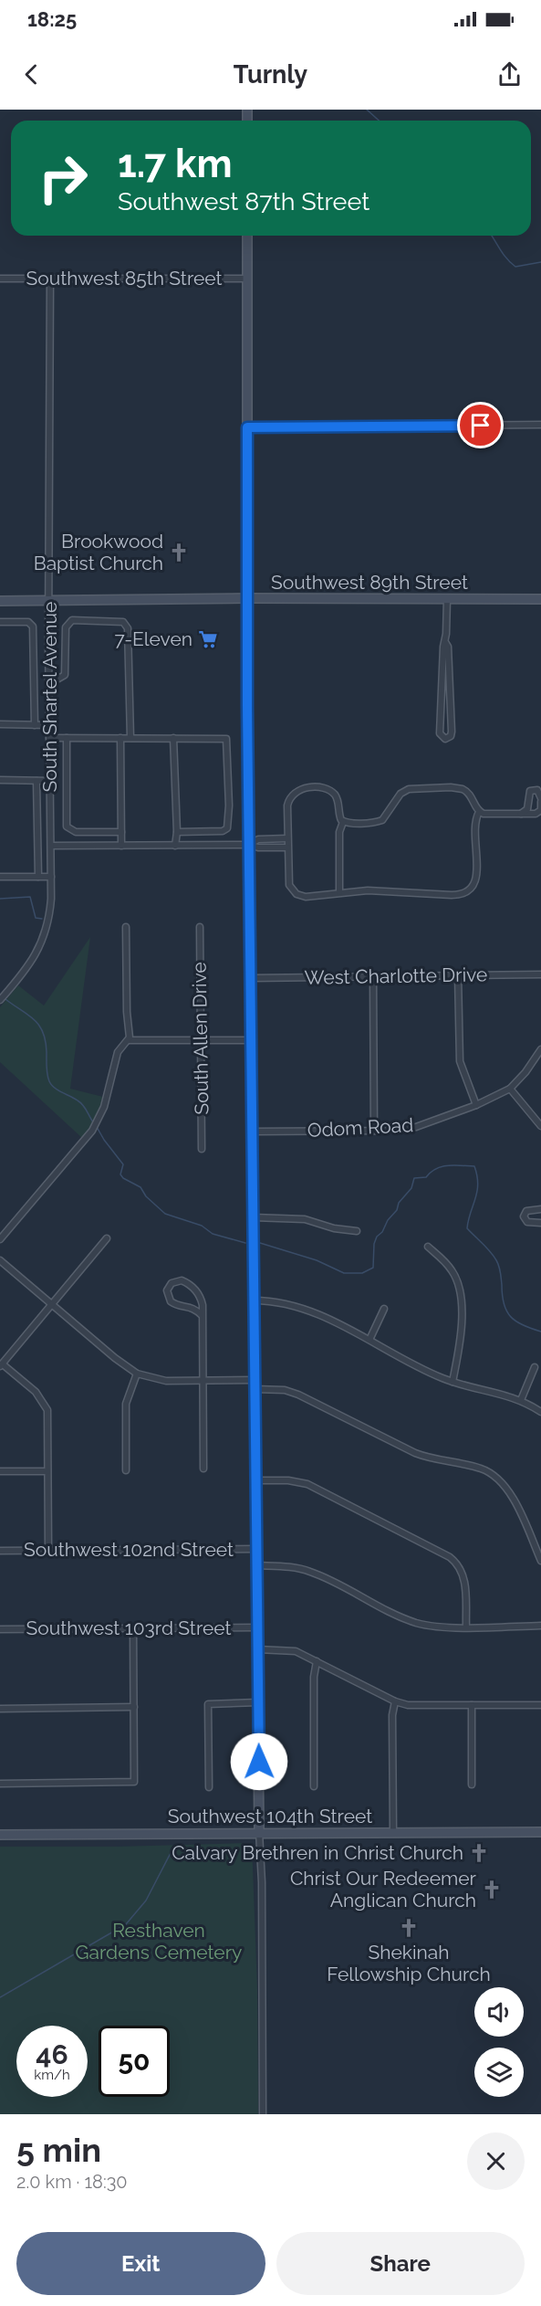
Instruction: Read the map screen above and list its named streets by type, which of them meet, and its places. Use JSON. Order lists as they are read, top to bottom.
{
  "streets": {
    "main road": ["Southwest 89th Street", "Southwest 104th Street"],
    "street": [
      "Southwest 85th Street",
      "South Shartel Avenue",
      "West Charlotte Drive",
      "South Allen Drive",
      "Odom Road",
      "Southwest 102nd Street",
      "Southwest 103rd Street"
    ]
  },
  "crossings": [
    ["Southwest 85th Street", "South Shartel Avenue"],
    ["Southwest 89th Street", "South Shartel Avenue"]
  ],
  "parks": ["Resthaven Gardens Cemetery"],
  "places": {
    "church": [
      "Brookwood Baptist Church",
      "Calvary Brethren in Christ Church",
      "Christ Our Redeemer Anglican Church",
      "Shekinah Fellowship Church"
    ],
    "supermarket": ["7-Eleven"]
  },
  "page": {
    "status": "18:25",
    "header": "Turnly",
    "turn": ["1.7 km", "Southwest 87th Street"],
    "speed": "46 km/h",
    "limit": "50",
    "heading": ["5 min", "2.0 km · 18:30"],
    "buttons": ["Exit", "Share"]
  }
}
